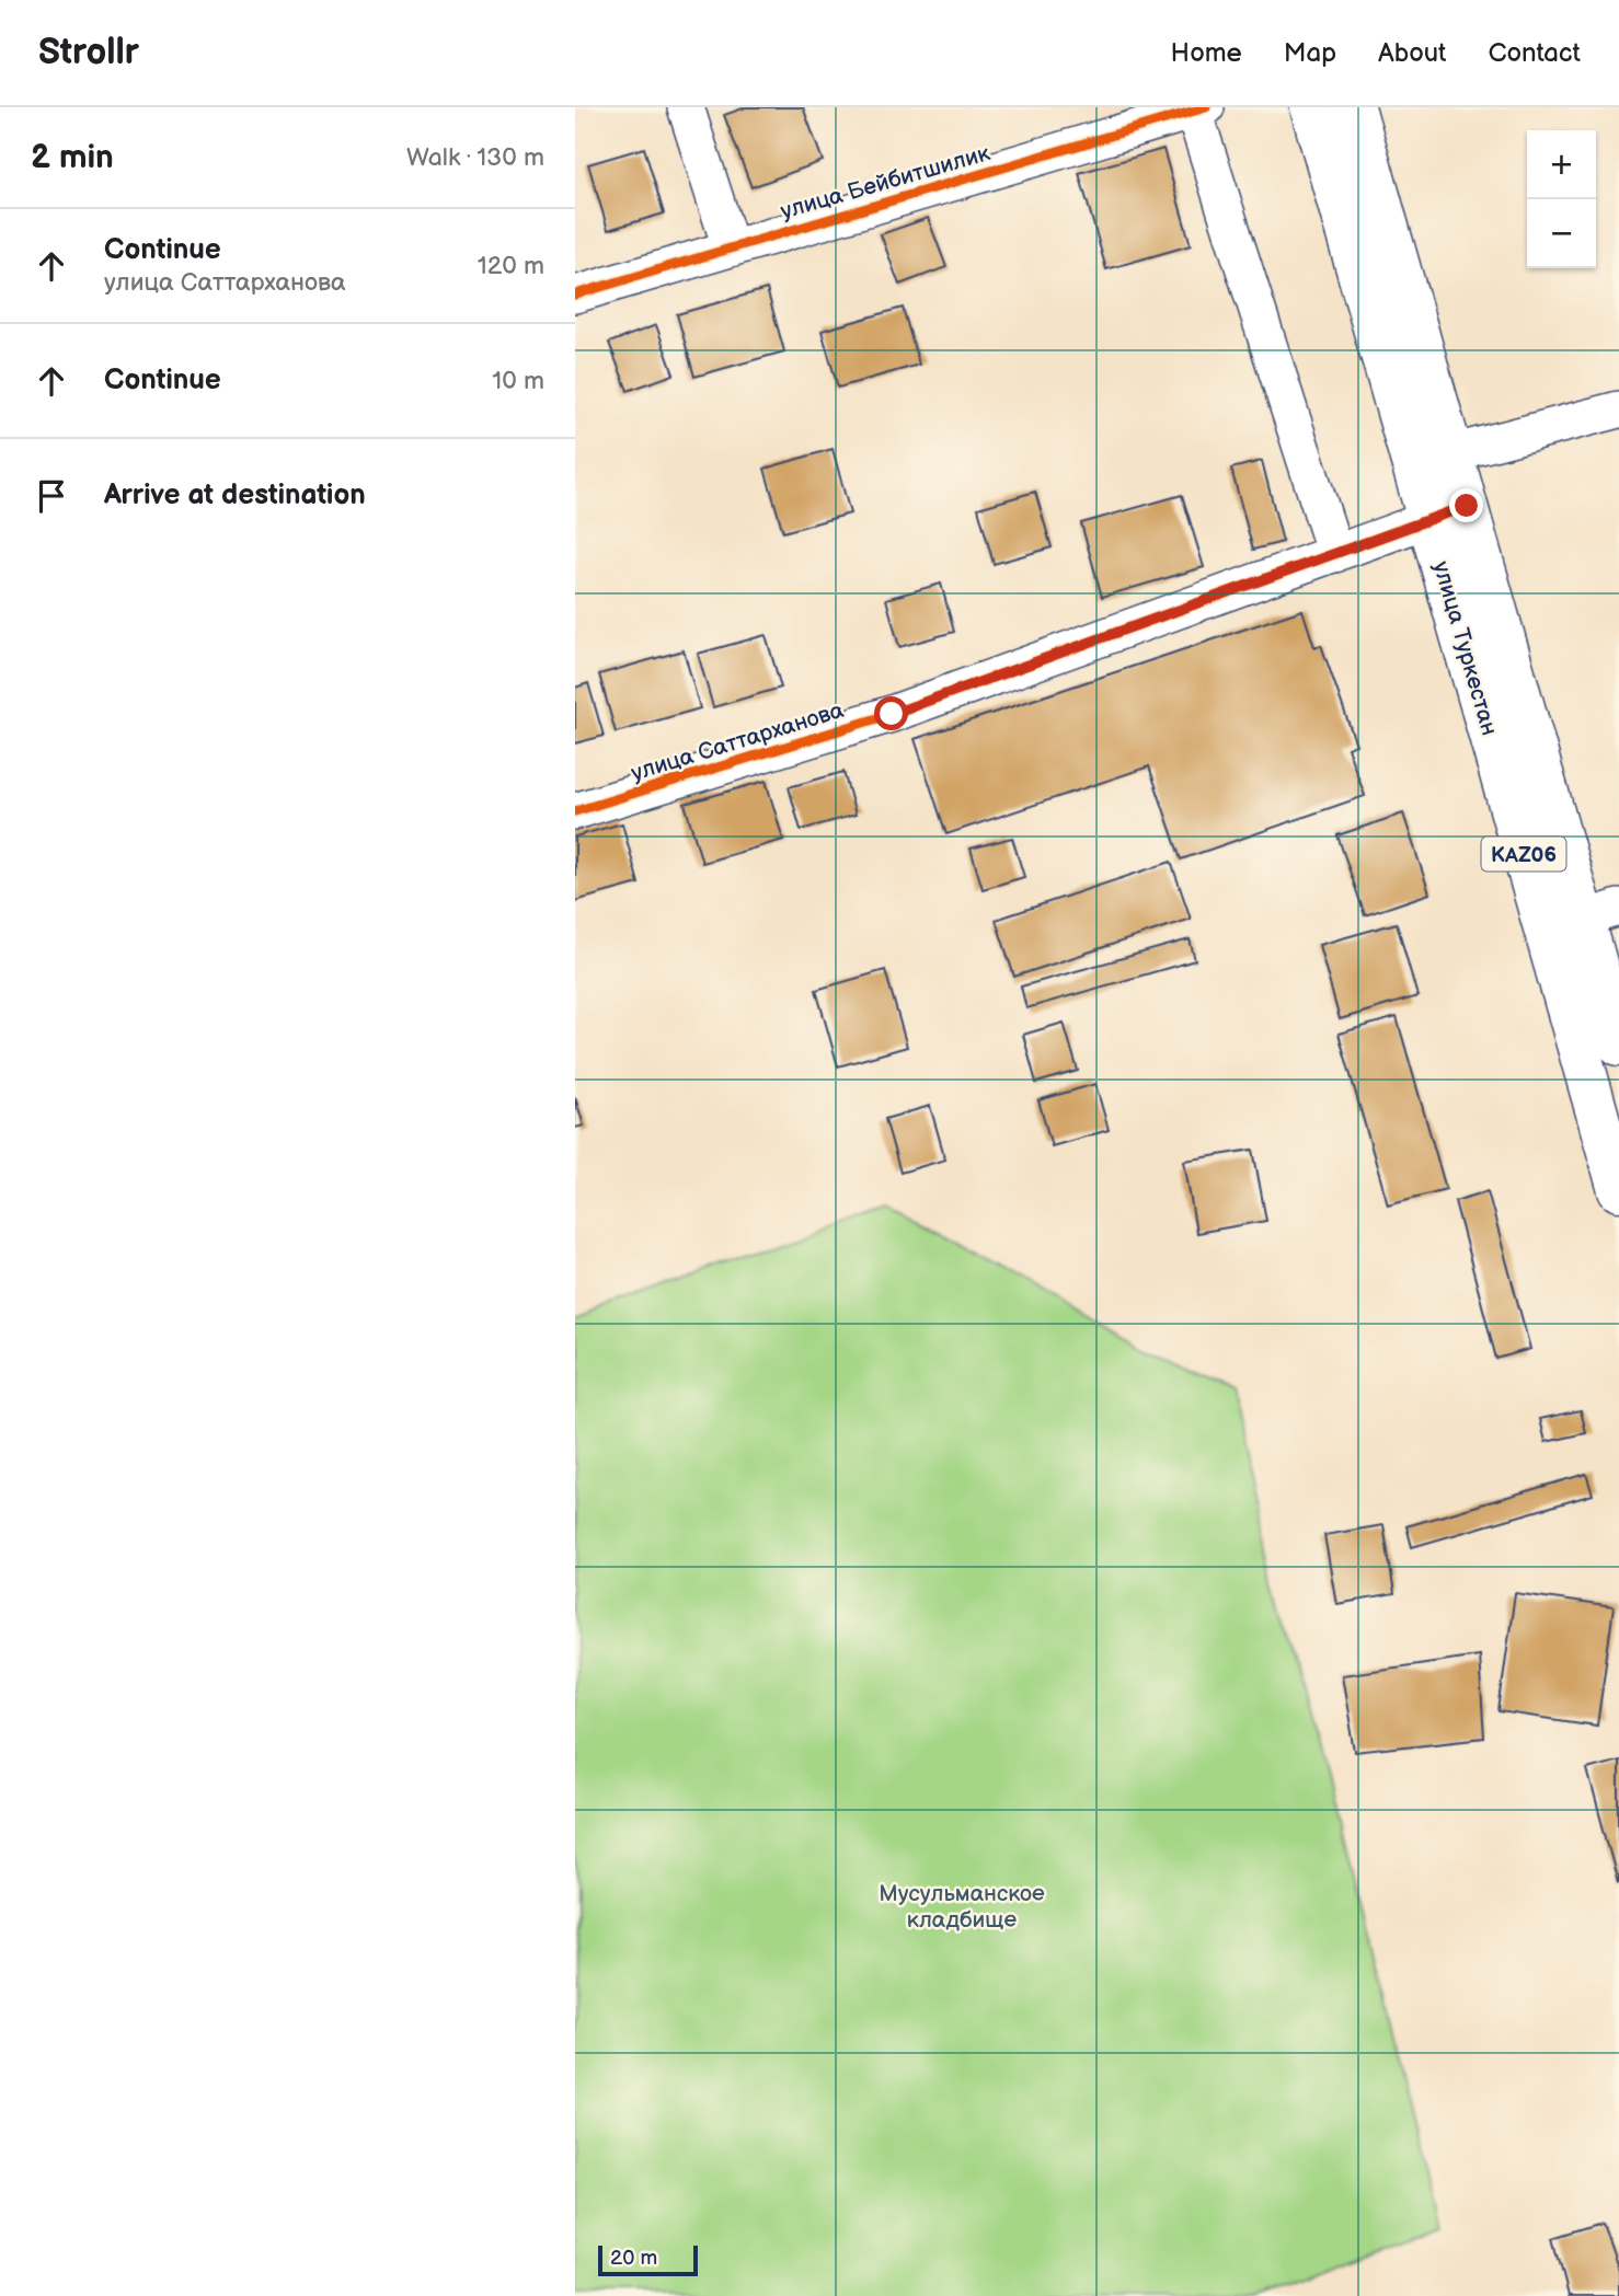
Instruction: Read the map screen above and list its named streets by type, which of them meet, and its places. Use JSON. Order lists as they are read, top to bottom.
{
  "streets": {
    "highway": ["улица Туркестан", "KАZ06"],
    "street": ["улица Бейбитшилик", "улица Саттарханова"]
  },
  "crossings": [
    ["улица Туркестан", "улица Саттарханова"]
  ],
  "parks": ["Мусульманское кладбище"],
  "scale_bar": "20 m",
  "page": {
    "header": "Strollr",
    "nav": [
      "Home",
      "Map",
      "About",
      "Contact"
    ],
    "heading": ["2 min", "Walk · 130 m"],
    "map_buttons": ["+", "−"],
    "list": [
      ["Continue", "улица Саттарханова", "120 m"],
      ["Continue", "10 m"],
      "Arrive at destination"
    ],
    "scale": "20 m"
  }
}
